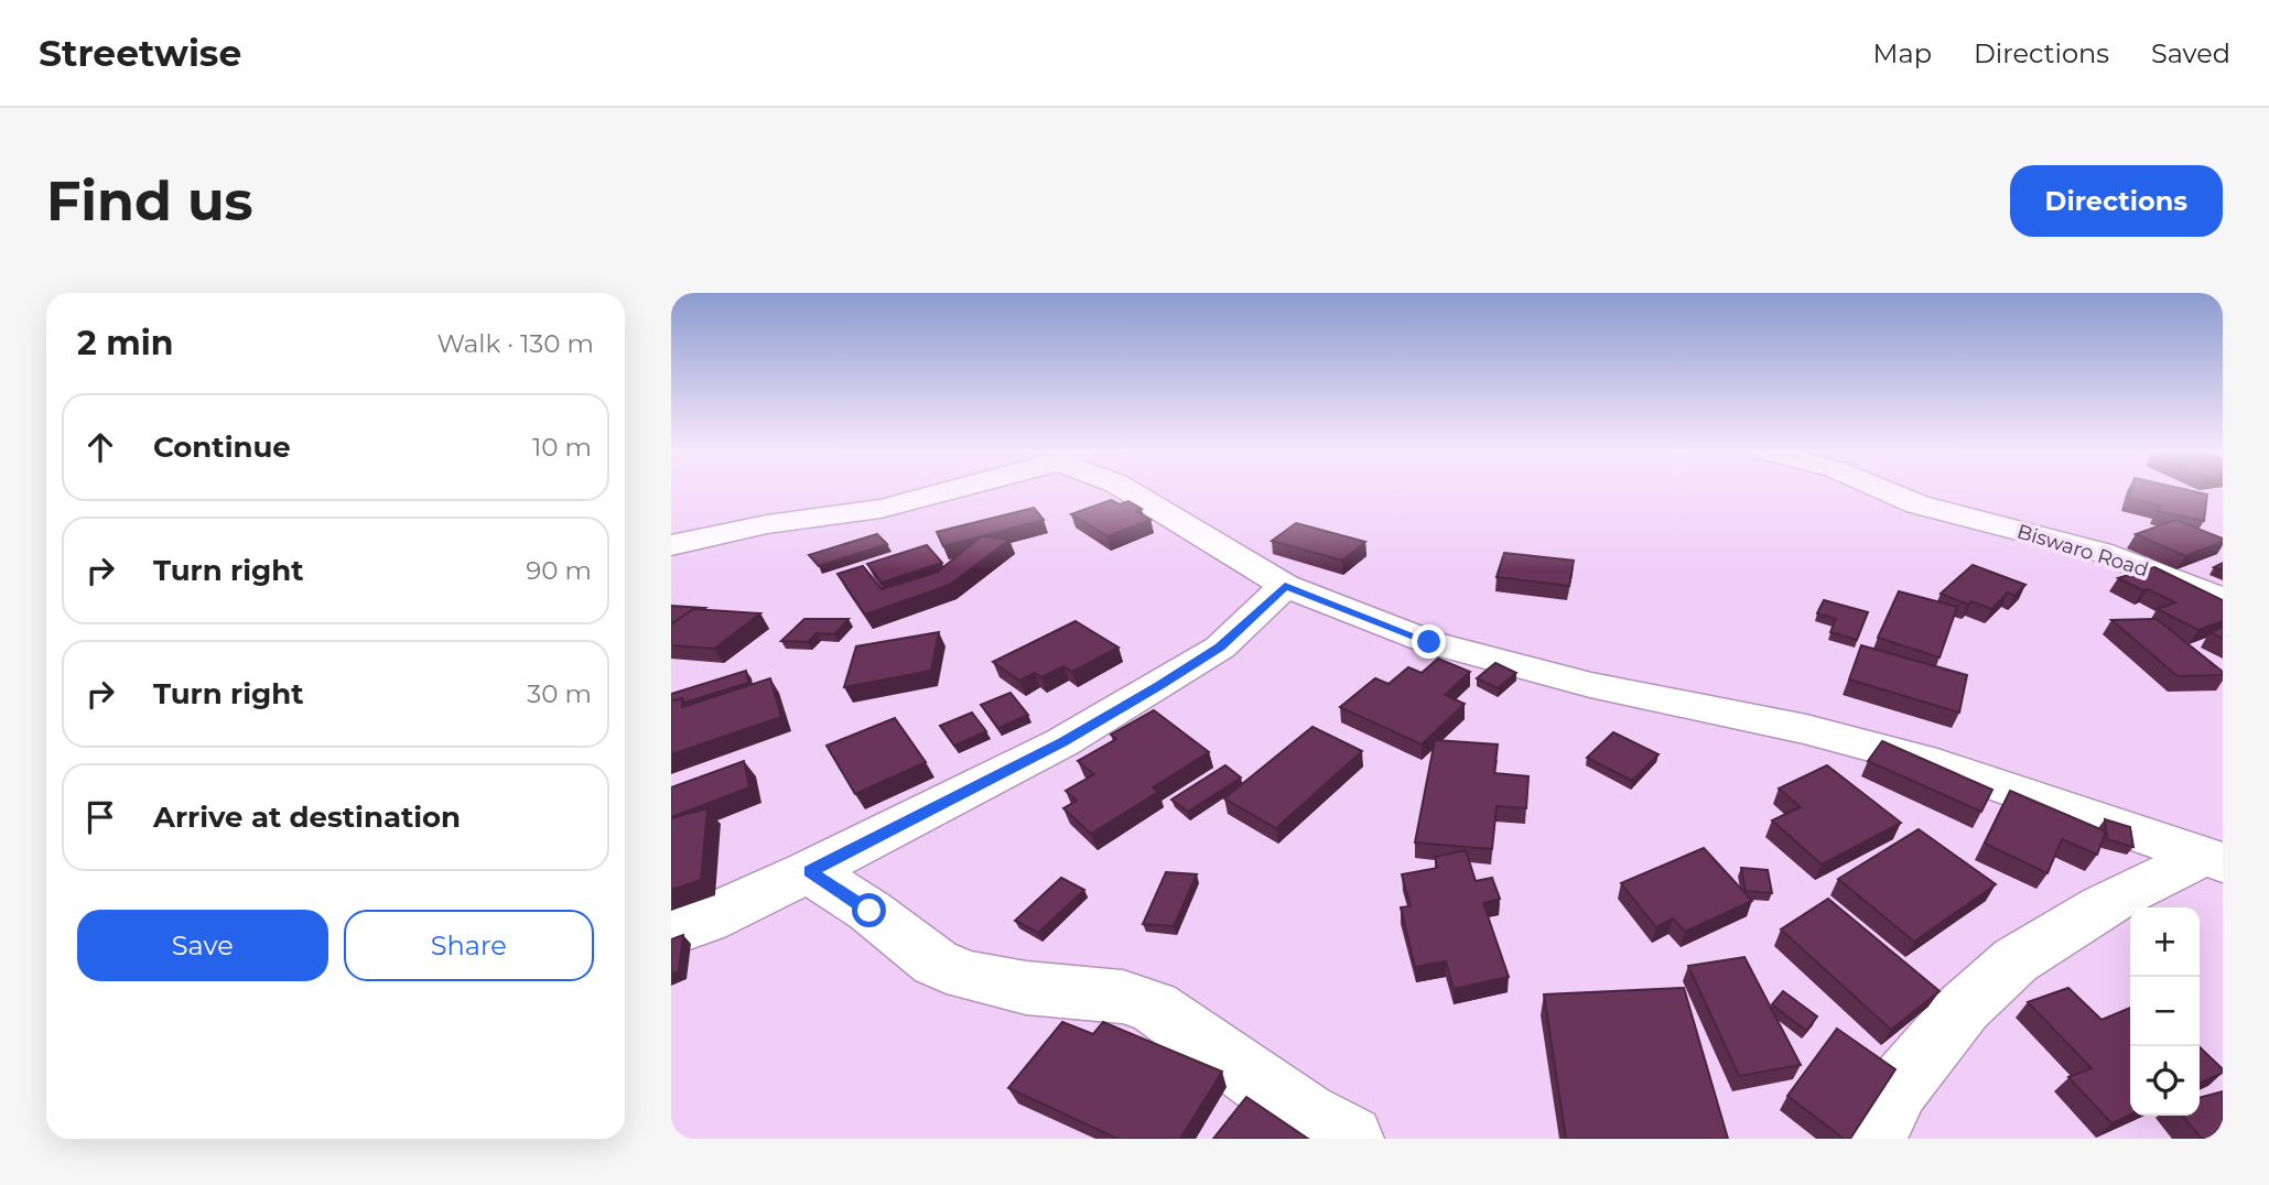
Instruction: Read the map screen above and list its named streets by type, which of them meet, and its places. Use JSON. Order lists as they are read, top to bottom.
{
  "streets": {
    "street": ["Biswaro Road"]
  },
  "page": {
    "header": "Streetwise",
    "nav": ["Map", "Directions", "Saved"],
    "buttons": [
      "Directions",
      ["Save", "Share"]
    ],
    "title": "Find us",
    "heading": ["2 min", "Walk · 130 m"],
    "list": [
      ["Continue", "10 m"],
      ["Turn right", "90 m"],
      ["Turn right", "30 m"],
      "Arrive at destination"
    ],
    "map_buttons": ["+", "−"]
  }
}
